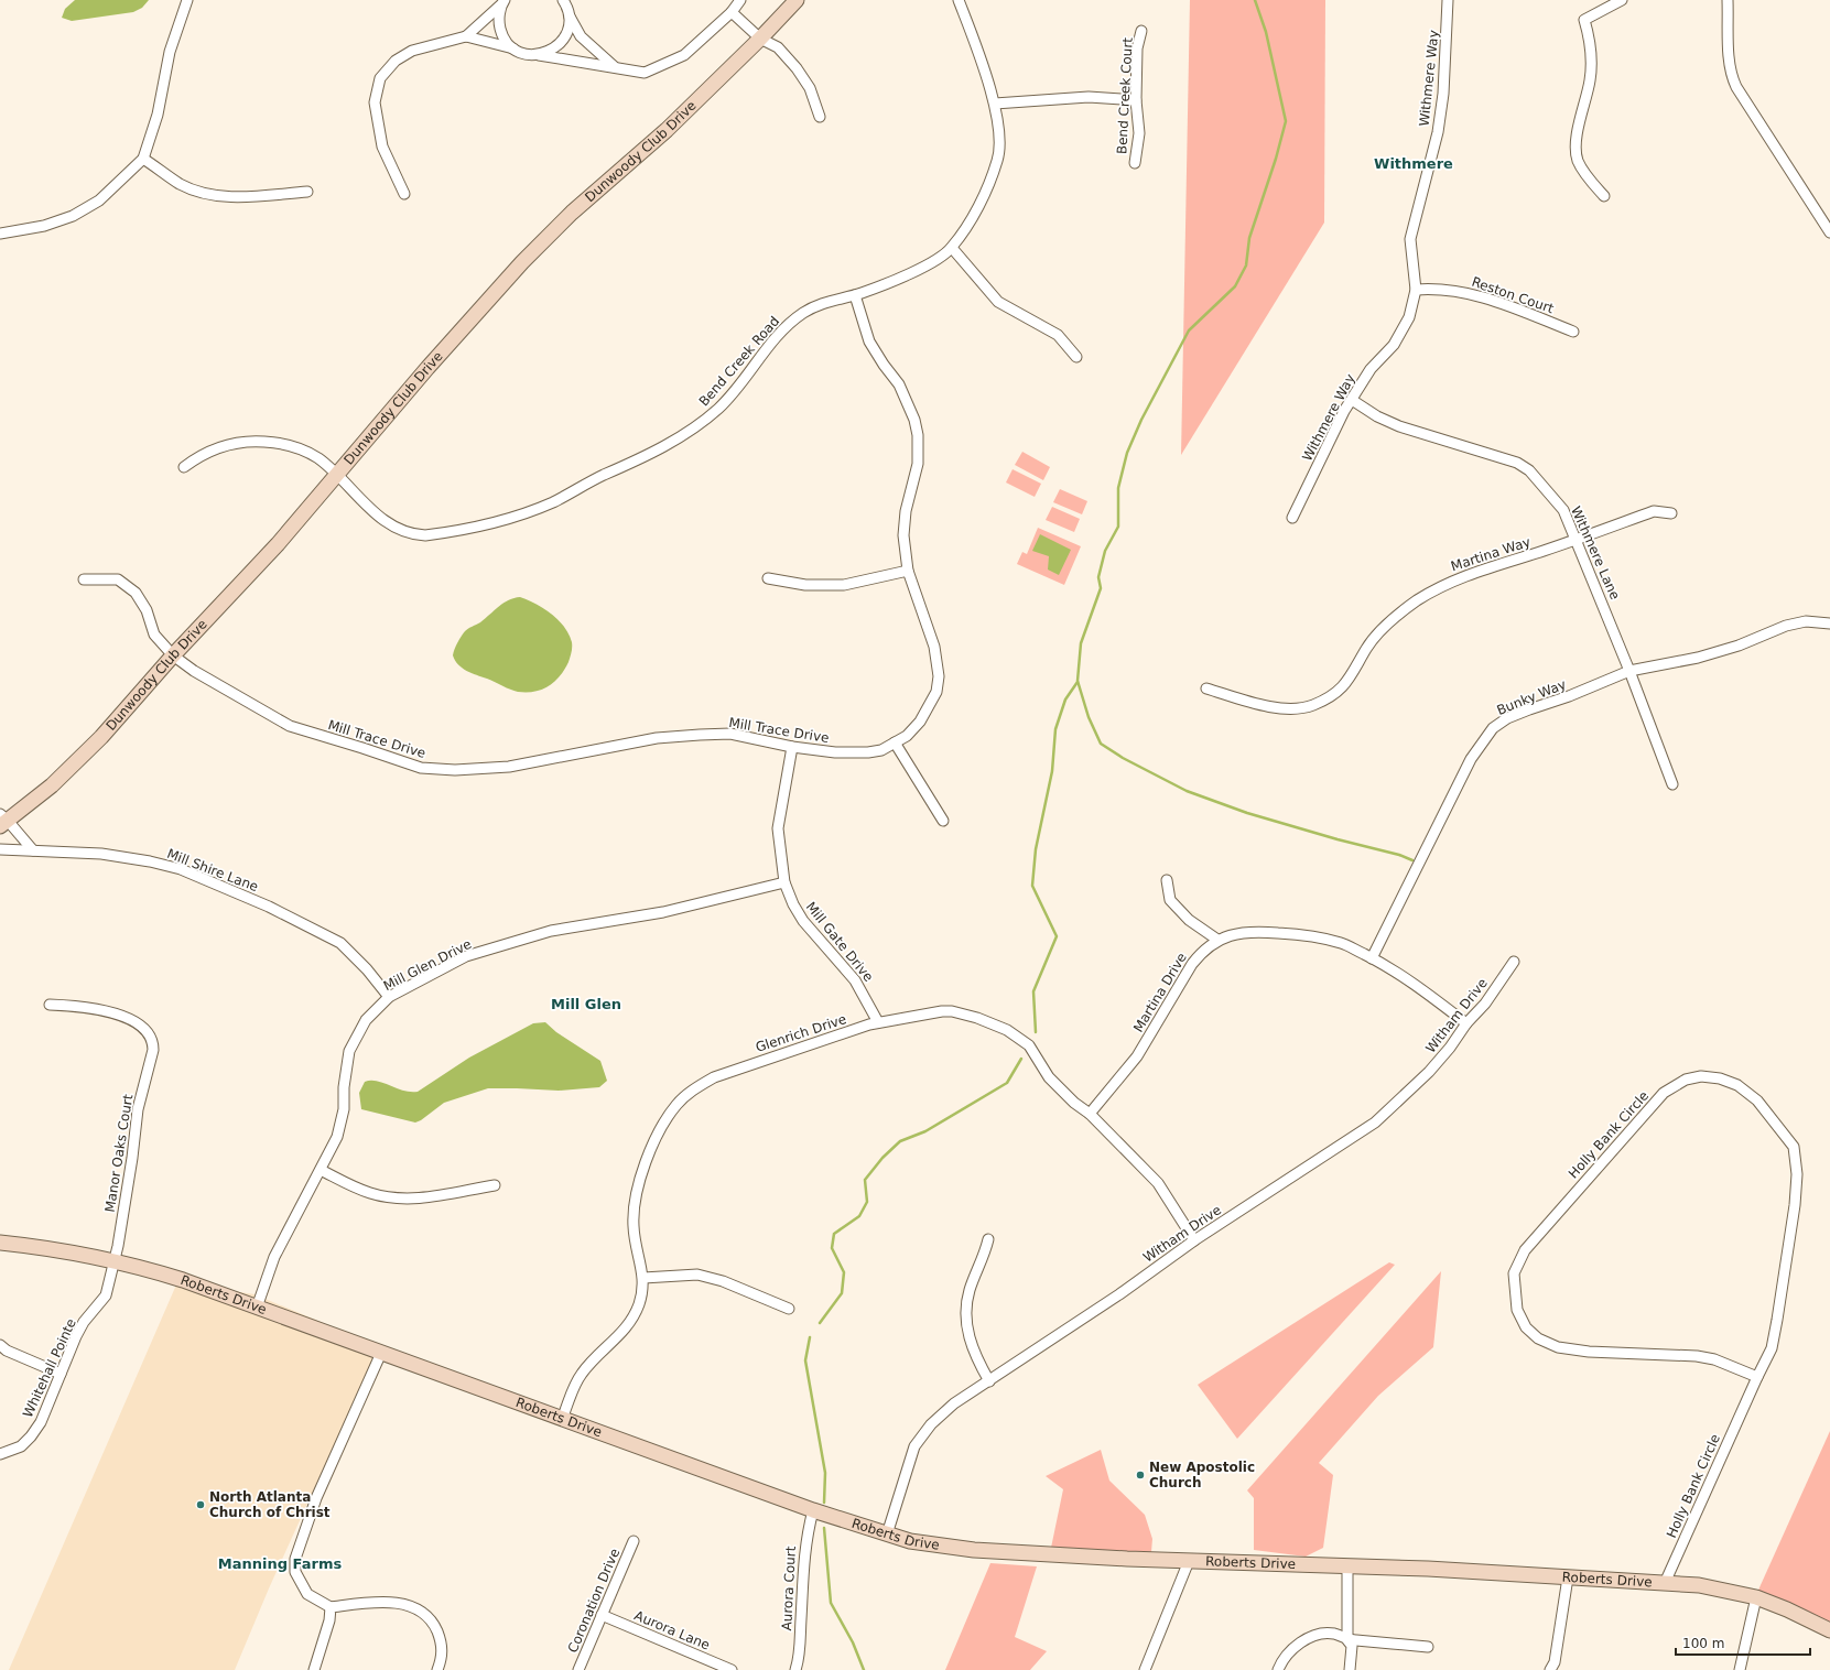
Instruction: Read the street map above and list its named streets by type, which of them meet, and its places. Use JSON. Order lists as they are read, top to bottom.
{
  "streets": {
    "street": [
      "Withmere Way",
      "Bend Creek Court",
      "Dunwoody Club Drive",
      "Reston Court",
      "Bend Creek Road",
      "Withmere Lane",
      "Martina Way",
      "Bunky Way",
      "Mill Trace Drive",
      "Mill Shire Lane",
      "Mill Gate Drive",
      "Mill Glen Drive",
      "Martina Drive",
      "Witham Drive",
      "Glenrich Drive",
      "Holly Bank Circle",
      "Manor Oaks Court",
      "Roberts Drive",
      "Whitehall Pointe",
      "Aurora Court",
      "Coronation Drive",
      "Aurora Lane"
    ]
  },
  "crossings": [
    ["Withmere Way", "Reston Court"],
    ["Withmere Way", "Withmere Lane"],
    ["Dunwoody Club Drive", "Bend Creek Road"],
    ["Dunwoody Club Drive", "Mill Trace Drive"],
    ["Bend Creek Road", "Mill Trace Drive"],
    ["Withmere Lane", "Martina Way"],
    ["Withmere Lane", "Bunky Way"],
    ["Bunky Way", "Martina Drive"],
    ["Mill Trace Drive", "Mill Gate Drive"],
    ["Mill Shire Lane", "Mill Glen Drive"],
    ["Mill Gate Drive", "Mill Glen Drive"],
    ["Mill Gate Drive", "Glenrich Drive"],
    ["Mill Glen Drive", "Roberts Drive"],
    ["Martina Drive", "Witham Drive"],
    ["Martina Drive", "Glenrich Drive"],
    ["Witham Drive", "Glenrich Drive"],
    ["Witham Drive", "Roberts Drive"],
    ["Glenrich Drive", "Roberts Drive"],
    ["Holly Bank Circle", "Roberts Drive"],
    ["Manor Oaks Court", "Roberts Drive"],
    ["Manor Oaks Court", "Whitehall Pointe"],
    ["Roberts Drive", "Whitehall Pointe"],
    ["Roberts Drive", "Aurora Court"],
    ["Coronation Drive", "Aurora Lane"]
  ],
  "districts": ["Withmere", "Mill Glen", "Manning Farms"],
  "places": ["New Apostolic Church", "North Atlanta Church of Christ"],
  "scale_bar": "100 m"
}
